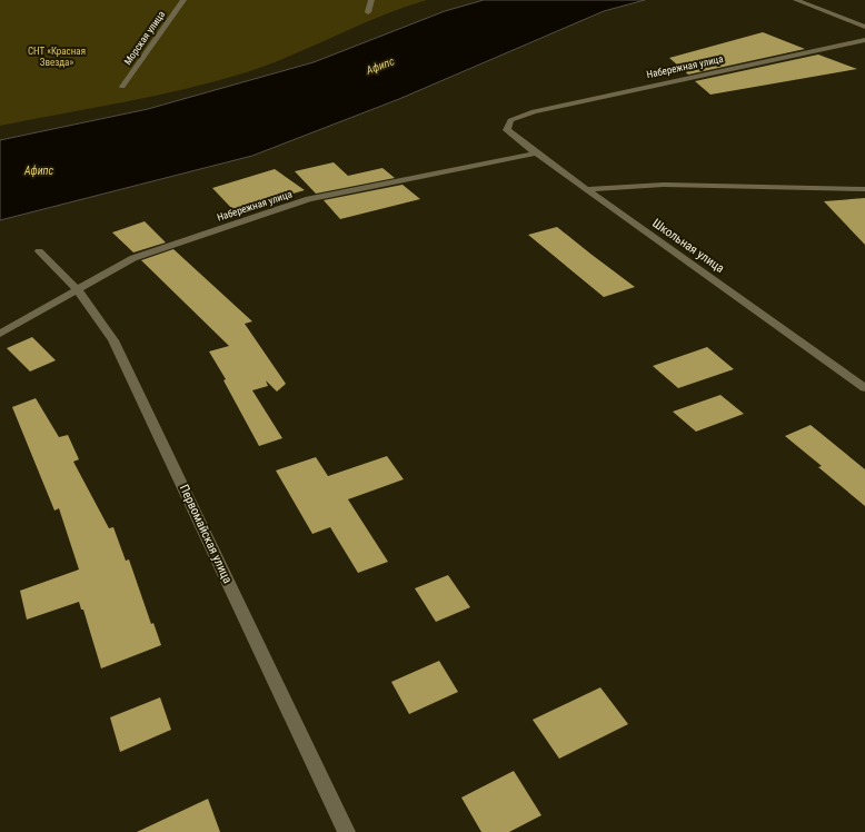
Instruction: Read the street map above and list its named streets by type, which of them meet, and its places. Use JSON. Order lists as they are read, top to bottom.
{
  "streets": {
    "street": [
      "Морская улица",
      "Набережная улица",
      "Школьная улица",
      "Первомайская улица"
    ]
  },
  "crossings": [
    ["Набережная улица", "Школьная улица"],
    ["Набережная улица", "Первомайская улица"]
  ],
  "water": ["Афипс"],
  "parks": ["СНТ «Красная Звезда»"]
}
